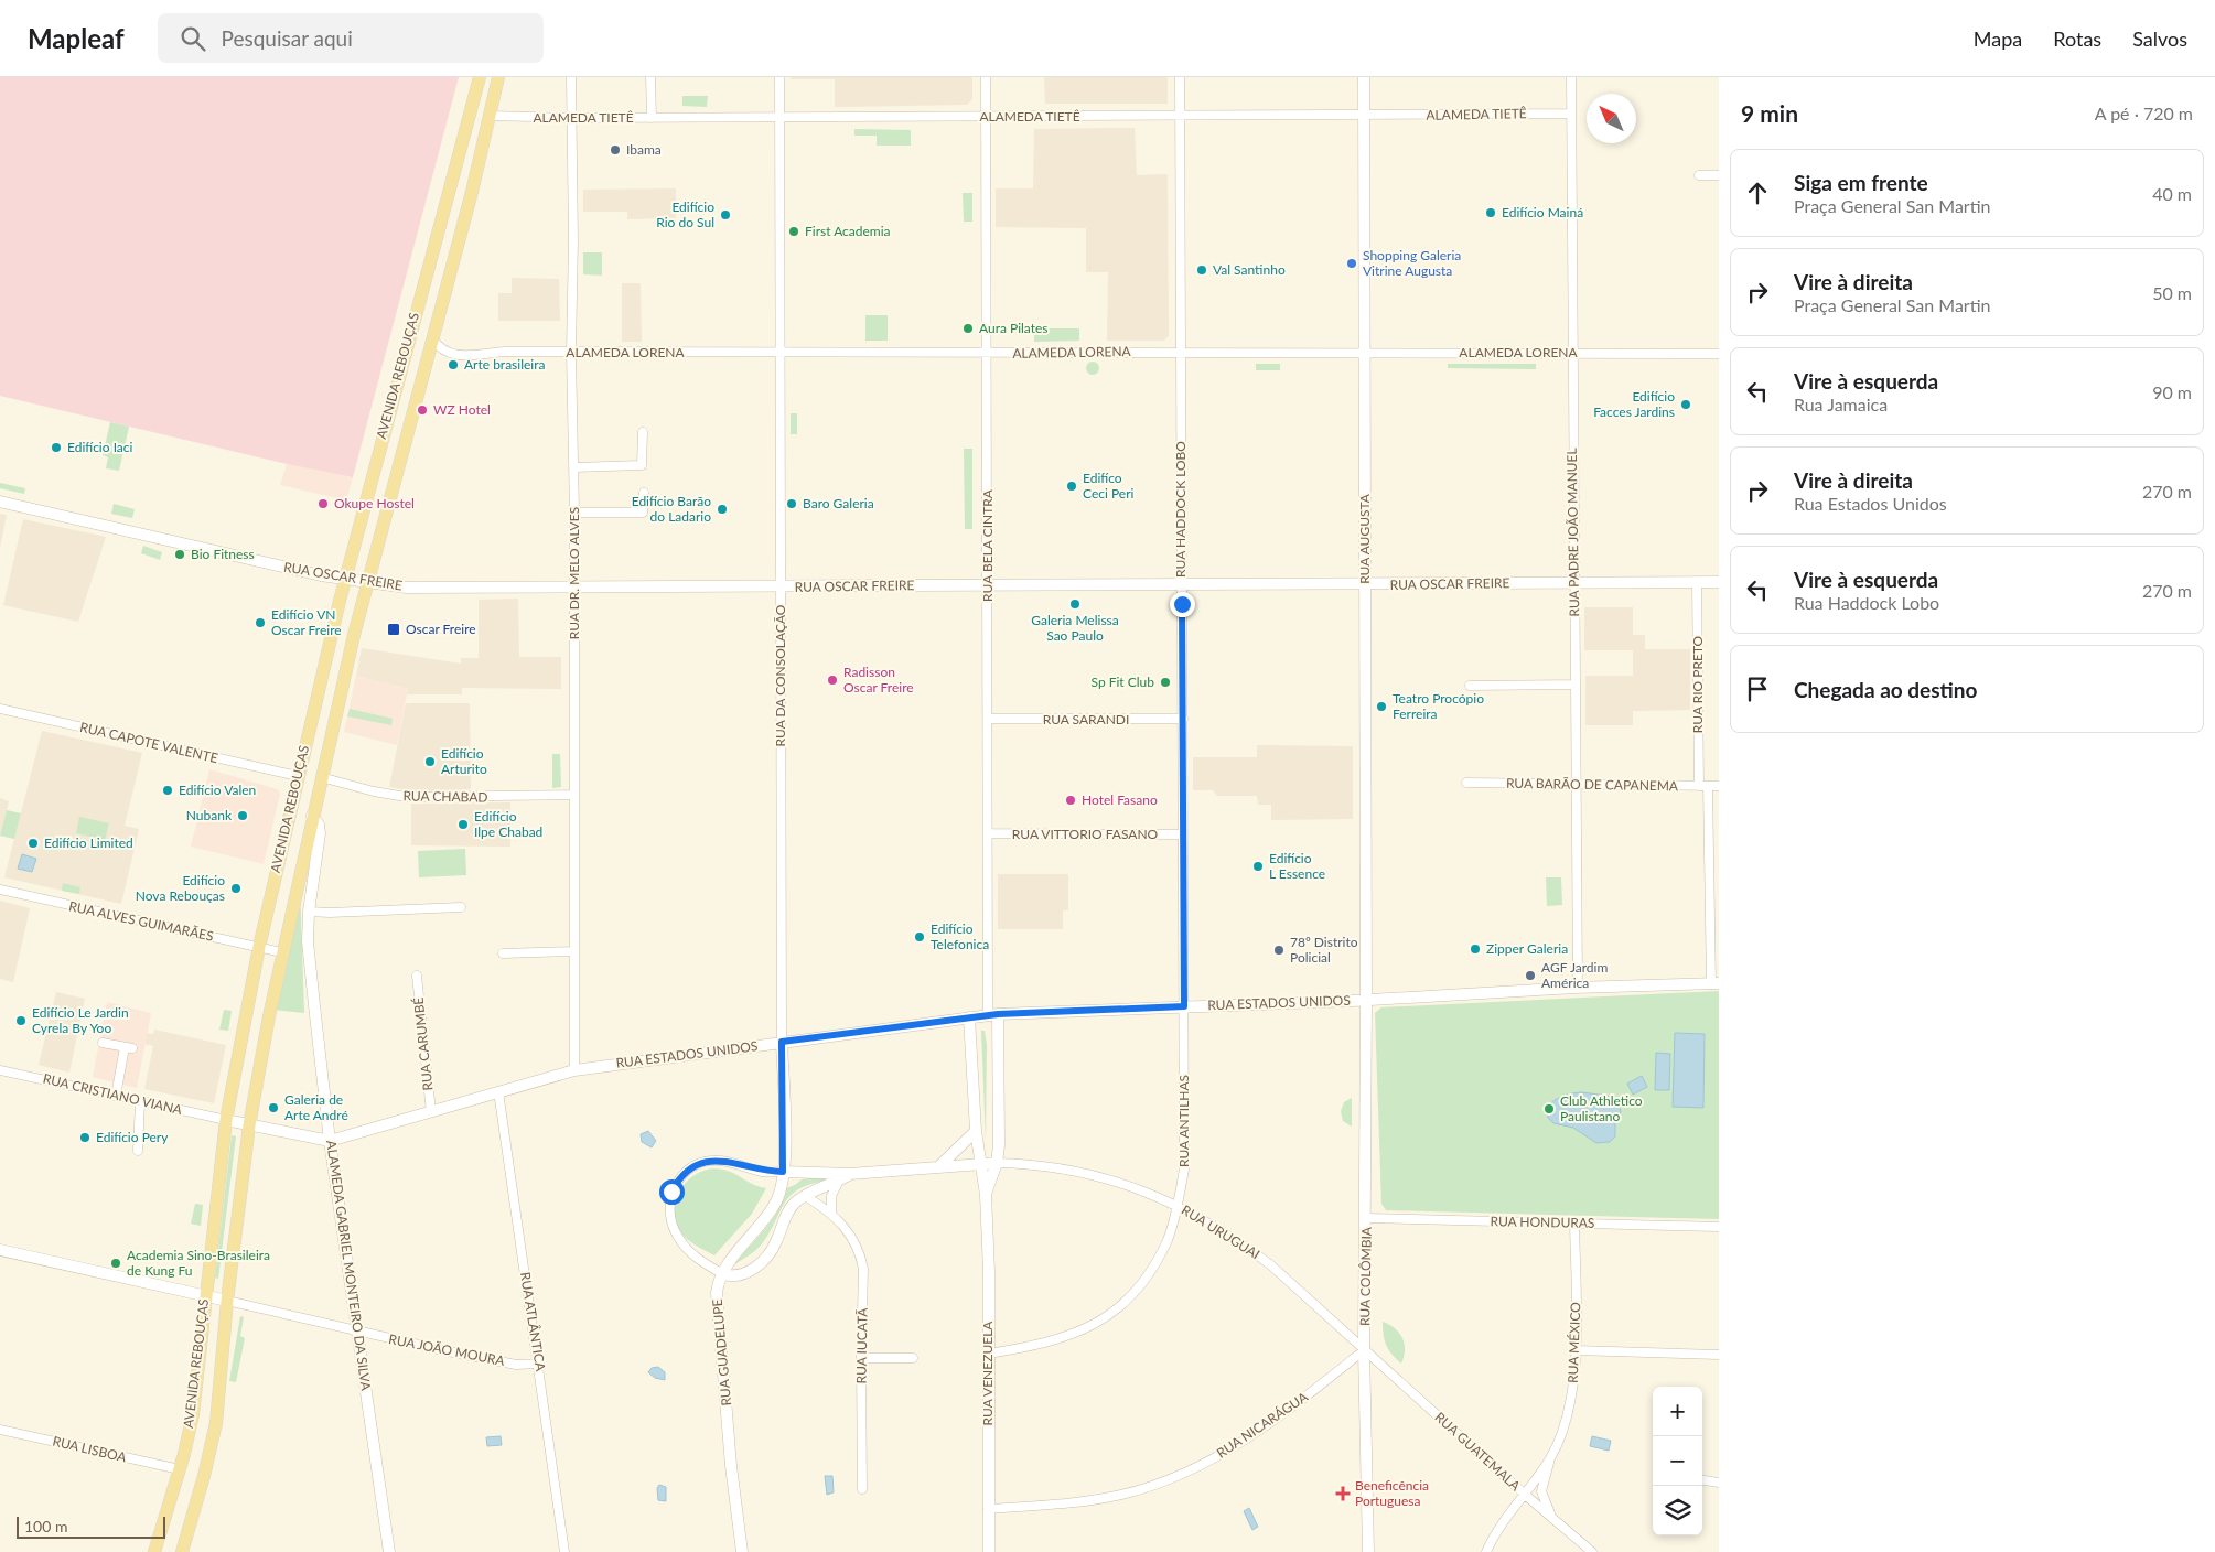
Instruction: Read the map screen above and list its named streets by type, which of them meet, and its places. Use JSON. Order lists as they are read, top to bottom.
{
  "streets": {
    "main road": ["AVENIDA REBOUÇAS"],
    "street": [
      "ALAMEDA TIETÊ",
      "ALAMEDA LORENA",
      "RUA HADDOCK LOBO",
      "RUA PADRE JOÃO MANUEL",
      "RUA AUGUSTA",
      "RUA BELA CINTRA",
      "RUA DR. MELO ALVES",
      "RUA OSCAR FREIRE",
      "RUA DA CONSOLAÇÃO",
      "RUA RIO PRETO",
      "RUA SARANDI",
      "RUA CAPOTE VALENTE",
      "RUA BARÃO DE CAPANEMA",
      "RUA CHABAD",
      "RUA VITTORIO FASANO",
      "RUA ALVES GUIMARÃES",
      "RUA ESTADOS UNIDOS",
      "RUA CARUMBÉ",
      "RUA CRISTIANO VIANA",
      "RUA ANTILHAS",
      "RUA HONDURAS",
      "RUA URUGUAI",
      "ALAMEDA GABRIEL MONTEIRO DA SILVA",
      "RUA COLÔMBIA",
      "RUA ATLÂNTICA",
      "RUA MÉXICO",
      "RUA IUCATÃ",
      "RUA JOÃO MOURA",
      "RUA GUADELUPE",
      "RUA VENEZUELA",
      "RUA NICARÁGUA",
      "RUA LISBOA",
      "RUA GUATEMALA"
    ]
  },
  "crossings": [
    ["ALAMEDA TIETÊ", "AVENIDA REBOUÇAS"],
    ["ALAMEDA TIETÊ", "RUA HADDOCK LOBO"],
    ["ALAMEDA TIETÊ", "RUA PADRE JOÃO MANUEL"],
    ["ALAMEDA TIETÊ", "RUA AUGUSTA"],
    ["ALAMEDA TIETÊ", "RUA BELA CINTRA"],
    ["ALAMEDA TIETÊ", "RUA DR. MELO ALVES"],
    ["ALAMEDA TIETÊ", "RUA DA CONSOLAÇÃO"],
    ["ALAMEDA LORENA", "AVENIDA REBOUÇAS"],
    ["ALAMEDA LORENA", "RUA HADDOCK LOBO"],
    ["ALAMEDA LORENA", "RUA PADRE JOÃO MANUEL"],
    ["ALAMEDA LORENA", "RUA AUGUSTA"],
    ["ALAMEDA LORENA", "RUA BELA CINTRA"],
    ["ALAMEDA LORENA", "RUA DR. MELO ALVES"],
    ["ALAMEDA LORENA", "RUA DA CONSOLAÇÃO"],
    ["AVENIDA REBOUÇAS", "RUA OSCAR FREIRE"],
    ["AVENIDA REBOUÇAS", "RUA CAPOTE VALENTE"],
    ["AVENIDA REBOUÇAS", "RUA CHABAD"],
    ["AVENIDA REBOUÇAS", "RUA ALVES GUIMARÃES"],
    ["AVENIDA REBOUÇAS", "RUA ESTADOS UNIDOS"],
    ["AVENIDA REBOUÇAS", "RUA CRISTIANO VIANA"],
    ["AVENIDA REBOUÇAS", "ALAMEDA GABRIEL MONTEIRO DA SILVA"],
    ["AVENIDA REBOUÇAS", "RUA JOÃO MOURA"],
    ["AVENIDA REBOUÇAS", "RUA LISBOA"],
    ["RUA HADDOCK LOBO", "RUA OSCAR FREIRE"],
    ["RUA HADDOCK LOBO", "RUA SARANDI"],
    ["RUA HADDOCK LOBO", "RUA VITTORIO FASANO"],
    ["RUA HADDOCK LOBO", "RUA ESTADOS UNIDOS"],
    ["RUA HADDOCK LOBO", "RUA ANTILHAS"],
    ["RUA PADRE JOÃO MANUEL", "RUA OSCAR FREIRE"],
    ["RUA PADRE JOÃO MANUEL", "RUA BARÃO DE CAPANEMA"],
    ["RUA PADRE JOÃO MANUEL", "RUA ESTADOS UNIDOS"],
    ["RUA AUGUSTA", "RUA OSCAR FREIRE"],
    ["RUA AUGUSTA", "RUA ESTADOS UNIDOS"],
    ["RUA AUGUSTA", "RUA COLÔMBIA"],
    ["RUA BELA CINTRA", "RUA OSCAR FREIRE"],
    ["RUA BELA CINTRA", "RUA SARANDI"],
    ["RUA BELA CINTRA", "RUA VITTORIO FASANO"],
    ["RUA BELA CINTRA", "RUA ESTADOS UNIDOS"],
    ["RUA BELA CINTRA", "RUA VENEZUELA"],
    ["RUA DR. MELO ALVES", "RUA OSCAR FREIRE"],
    ["RUA DR. MELO ALVES", "RUA CHABAD"],
    ["RUA DR. MELO ALVES", "RUA ESTADOS UNIDOS"],
    ["RUA OSCAR FREIRE", "RUA DA CONSOLAÇÃO"],
    ["RUA OSCAR FREIRE", "RUA RIO PRETO"],
    ["RUA DA CONSOLAÇÃO", "RUA ESTADOS UNIDOS"],
    ["RUA DA CONSOLAÇÃO", "RUA GUADELUPE"],
    ["RUA RIO PRETO", "RUA BARÃO DE CAPANEMA"],
    ["RUA RIO PRETO", "RUA ESTADOS UNIDOS"],
    ["RUA ESTADOS UNIDOS", "RUA CARUMBÉ"],
    ["RUA ESTADOS UNIDOS", "RUA CRISTIANO VIANA"],
    ["RUA ESTADOS UNIDOS", "RUA ANTILHAS"],
    ["RUA ESTADOS UNIDOS", "ALAMEDA GABRIEL MONTEIRO DA SILVA"],
    ["RUA ESTADOS UNIDOS", "RUA COLÔMBIA"],
    ["RUA ESTADOS UNIDOS", "RUA ATLÂNTICA"],
    ["RUA ESTADOS UNIDOS", "RUA GUADELUPE"],
    ["RUA ESTADOS UNIDOS", "RUA VENEZUELA"],
    ["RUA ANTILHAS", "RUA URUGUAI"],
    ["RUA ANTILHAS", "RUA VENEZUELA"],
    ["RUA HONDURAS", "RUA COLÔMBIA"],
    ["RUA HONDURAS", "RUA MÉXICO"],
    ["RUA URUGUAI", "RUA COLÔMBIA"],
    ["RUA URUGUAI", "RUA VENEZUELA"],
    ["RUA URUGUAI", "RUA NICARÁGUA"],
    ["RUA URUGUAI", "RUA GUATEMALA"],
    ["ALAMEDA GABRIEL MONTEIRO DA SILVA", "RUA JOÃO MOURA"],
    ["RUA COLÔMBIA", "RUA NICARÁGUA"],
    ["RUA COLÔMBIA", "RUA GUATEMALA"],
    ["RUA ATLÂNTICA", "RUA JOÃO MOURA"],
    ["RUA MÉXICO", "RUA GUATEMALA"],
    ["RUA VENEZUELA", "RUA NICARÁGUA"],
    ["RUA NICARÁGUA", "RUA GUATEMALA"]
  ],
  "places": {
    "other": [
      "Ibama",
      "Edifício Mainá",
      "Edifício Rio do Sul",
      "First Academia",
      "Shopping Galeria Vitrine Augusta",
      "Val Santinho",
      "Aura Pilates",
      "Arte brasileira",
      "Edifício Facces Jardins",
      "WZ Hotel",
      "Edifício Iaci",
      "Edifíco Ceci Peri",
      "Okupe Hostel",
      "Baro Galeria",
      "Edifício Barão do Ladario",
      "Bio Fitness",
      "Galeria Melissa Sao Paulo",
      "Edifício VN Oscar Freire",
      "Radisson Oscar Freire",
      "Sp Fit Club",
      "Teatro Procópio Ferreira",
      "Edifício Arturito",
      "Edifício Valen",
      "Hotel Fasano",
      "Nubank",
      "Edifício Ilpe Chabad",
      "Edifício Limited",
      "Edifício L Essence",
      "Edifício Nova Rebouças",
      "Edifício Telefonica",
      "Zipper Galeria",
      "78º Distrito Policial",
      "AGF Jardim América",
      "Edifício Le Jardin Cyrela By Yoo",
      "Galeria de Arte André",
      "Club Athletico Paulistano",
      "Edifício Pery",
      "Academia Sino-Brasileira de Kung Fu"
    ],
    "transit": ["Oscar Freire"],
    "health": ["Beneficência Portuguesa"]
  },
  "scale_bar": "100 m",
  "north": "top left",
  "page": {
    "header": "Mapleaf",
    "search": "Pesquisar aqui",
    "nav": ["Mapa", "Rotas", "Salvos"],
    "heading": ["9 min", "A pé · 720 m"],
    "list": [
      ["Siga em frente", "Praça General San Martin", "40 m"],
      ["Vire à direita", "Praça General San Martin", "50 m"],
      ["Vire à esquerda", "Rua Jamaica", "90 m"],
      ["Vire à direita", "Rua Estados Unidos", "270 m"],
      ["Vire à esquerda", "Rua Haddock Lobo", "270 m"],
      "Chegada ao destino"
    ],
    "map_buttons": ["+", "−"],
    "scale": "100 m"
  }
}
